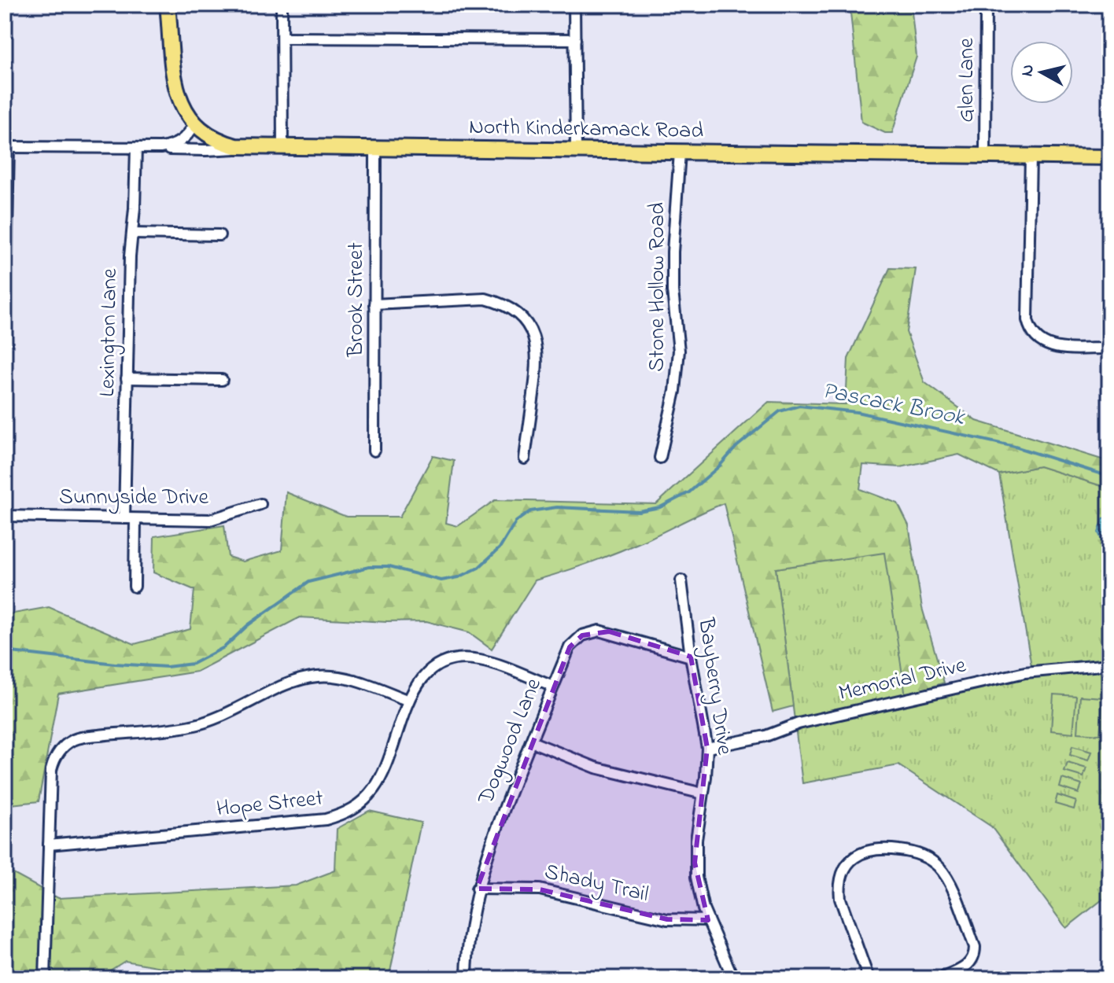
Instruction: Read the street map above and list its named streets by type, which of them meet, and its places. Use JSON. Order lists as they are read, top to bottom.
{
  "streets": {
    "main road": ["North Kinderkamack Road"],
    "street": [
      "Glen Lane",
      "Stone Hollow Road",
      "Brook Street",
      "Lexington Lane",
      "Sunnyside Drive",
      "Memorial Drive",
      "Bayberry Drive",
      "Dogwood Lane",
      "Hope Street",
      "Shady Trail"
    ]
  },
  "crossings": [
    ["Glen Lane", "North Kinderkamack Road"],
    ["North Kinderkamack Road", "Stone Hollow Road"],
    ["North Kinderkamack Road", "Brook Street"],
    ["Lexington Lane", "Sunnyside Drive"],
    ["Memorial Drive", "Bayberry Drive"],
    ["Bayberry Drive", "Dogwood Lane"],
    ["Bayberry Drive", "Shady Trail"],
    ["Dogwood Lane", "Hope Street"],
    ["Dogwood Lane", "Shady Trail"]
  ],
  "water": ["Pascack Brook"],
  "north": "left"
}
